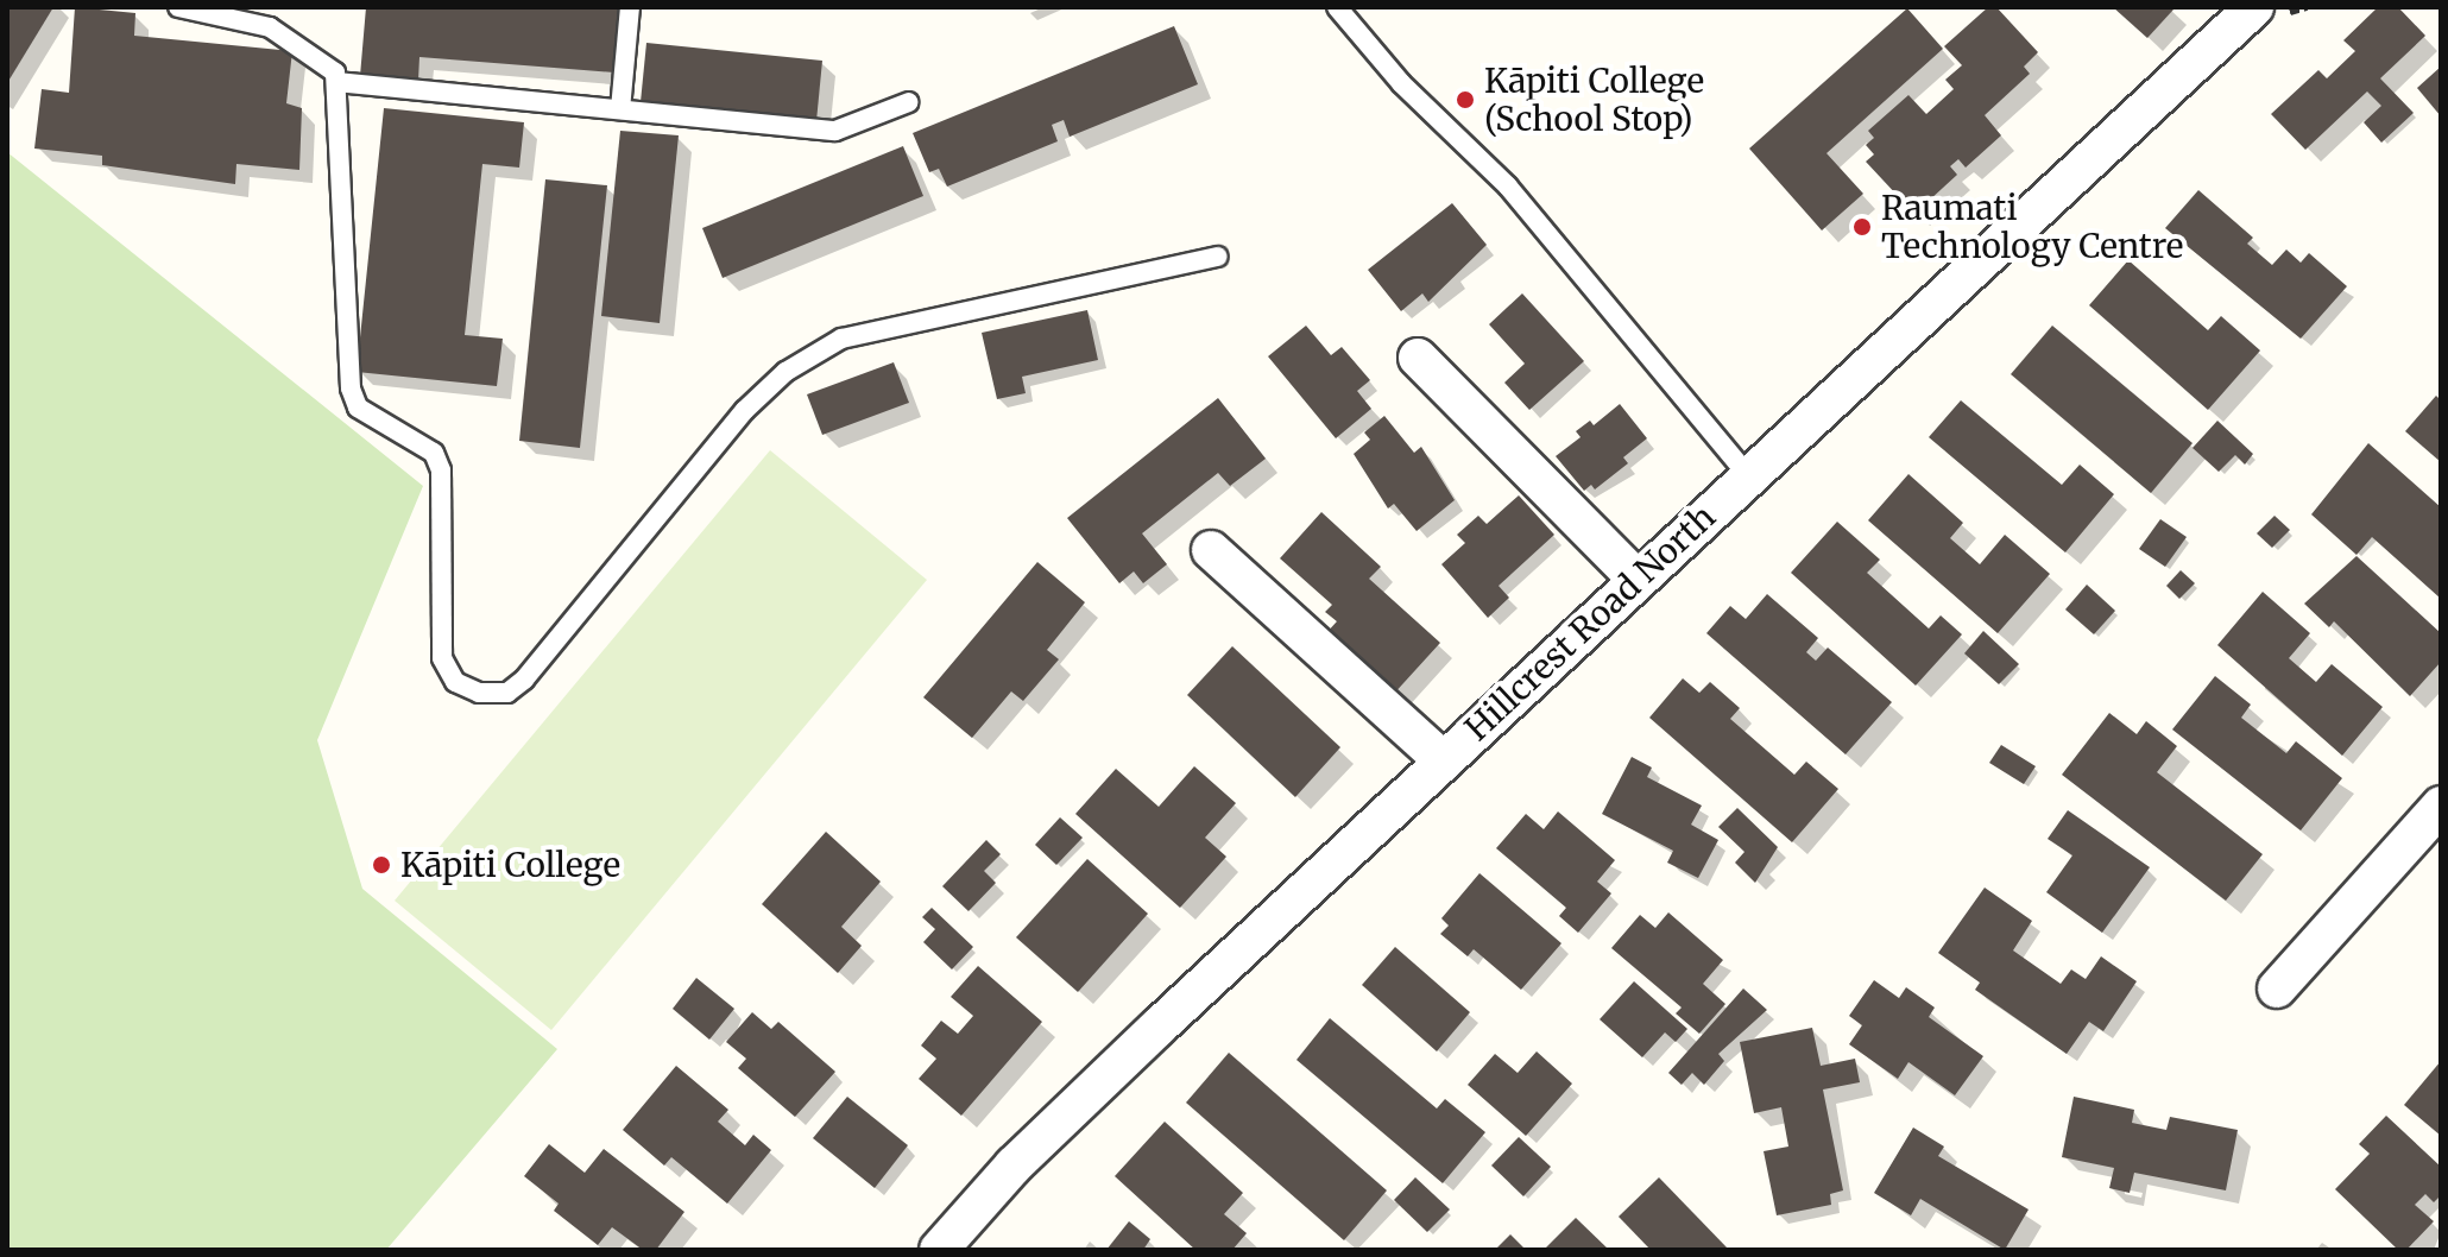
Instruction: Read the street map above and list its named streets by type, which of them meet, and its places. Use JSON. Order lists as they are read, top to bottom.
{
  "streets": {
    "street": ["Hillcrest Road North"]
  },
  "places": ["Kāpiti College (School Stop)", "Raumati Technology Centre", "Kāpiti College"]
}
